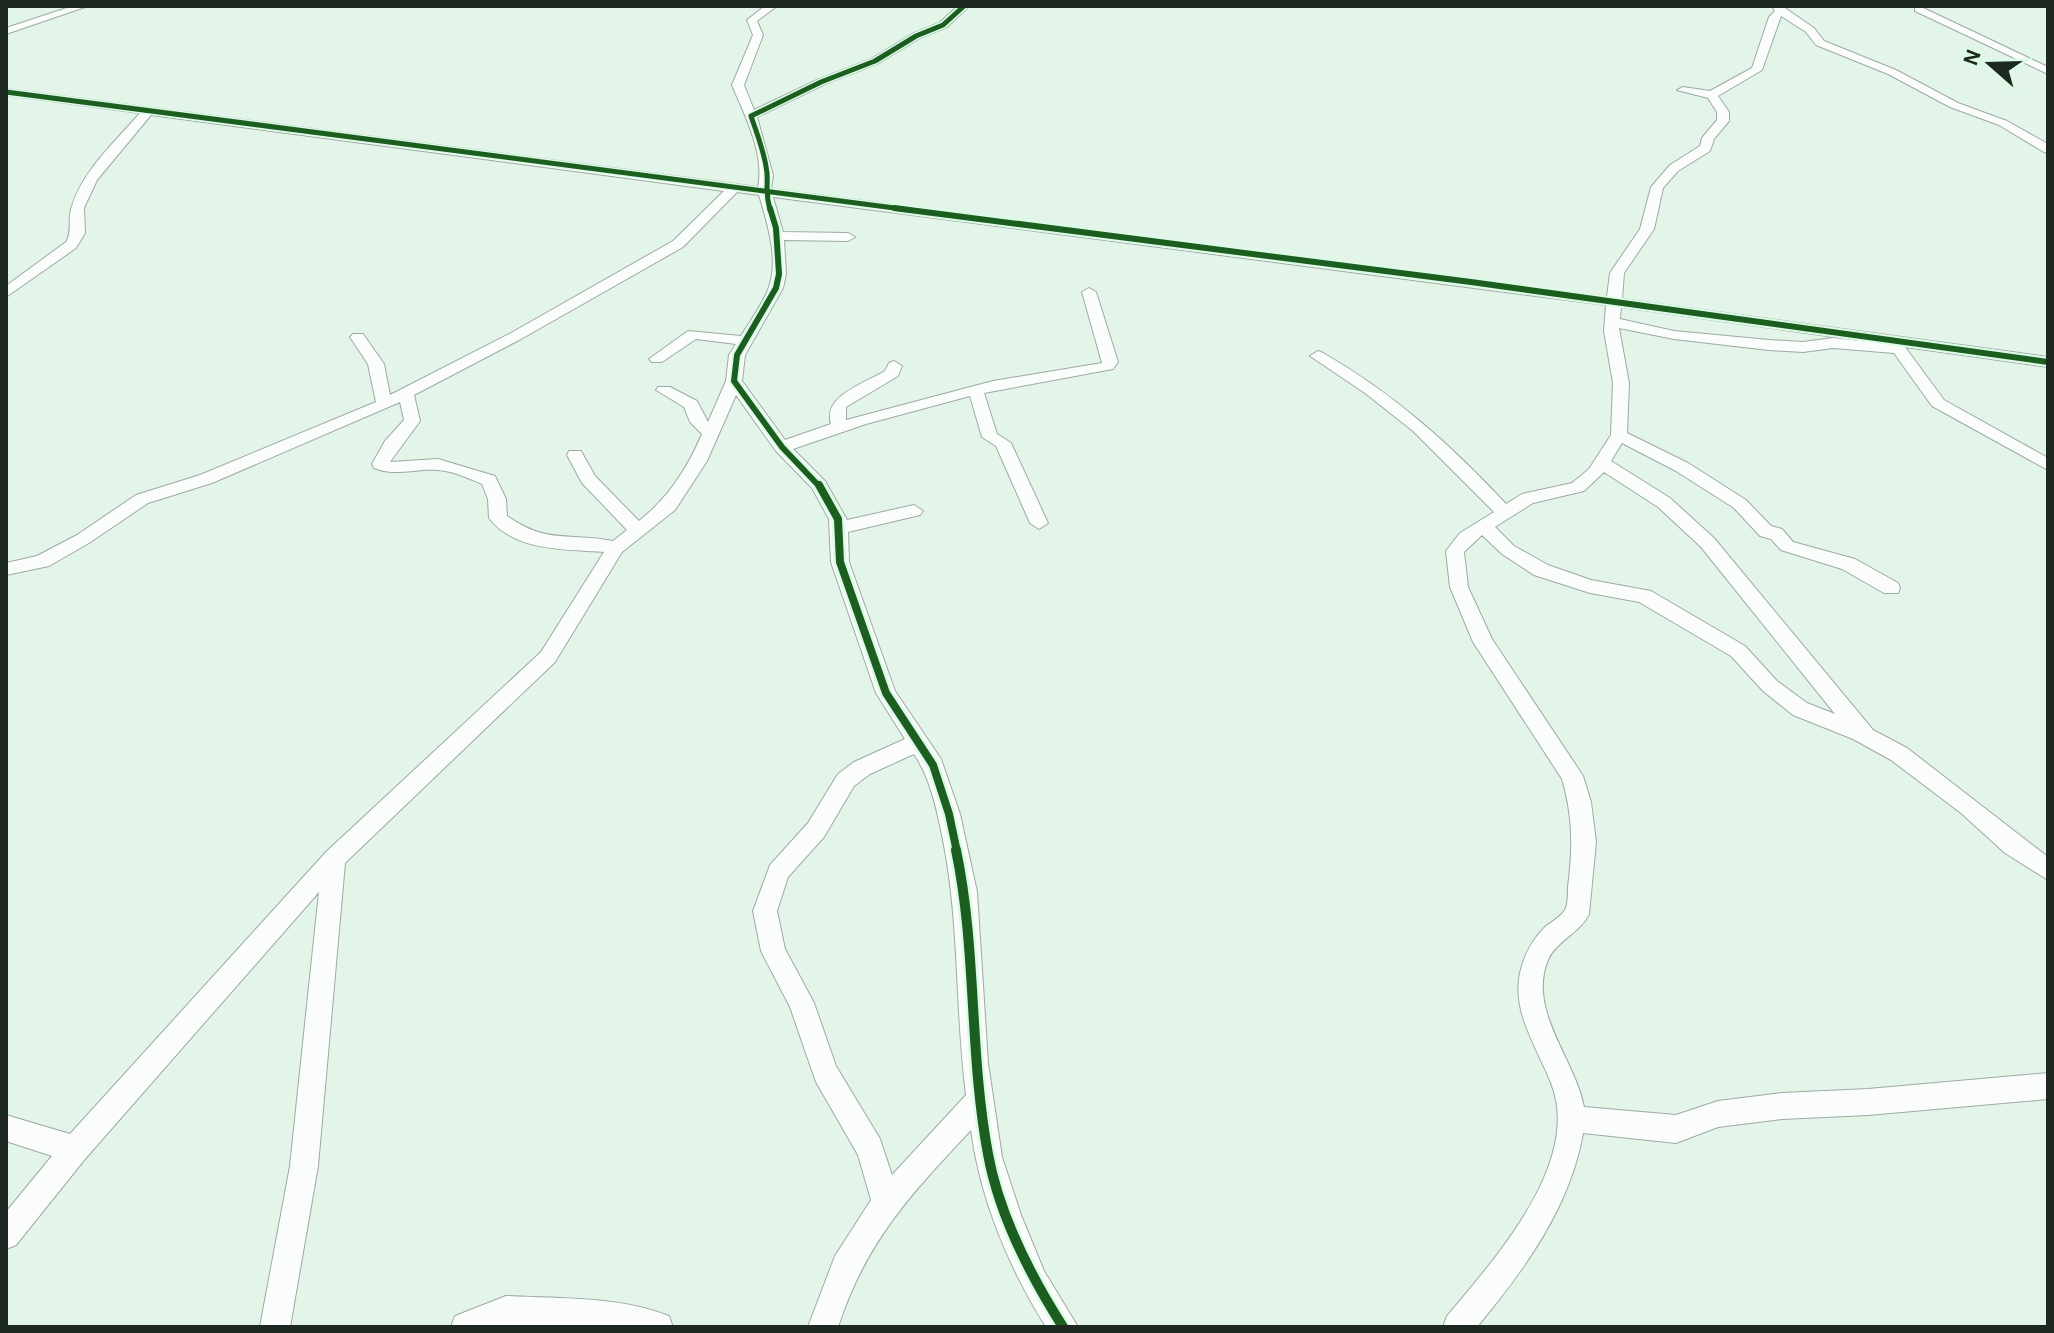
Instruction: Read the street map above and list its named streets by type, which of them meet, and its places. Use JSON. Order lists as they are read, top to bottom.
{
  "north": "left"
}
